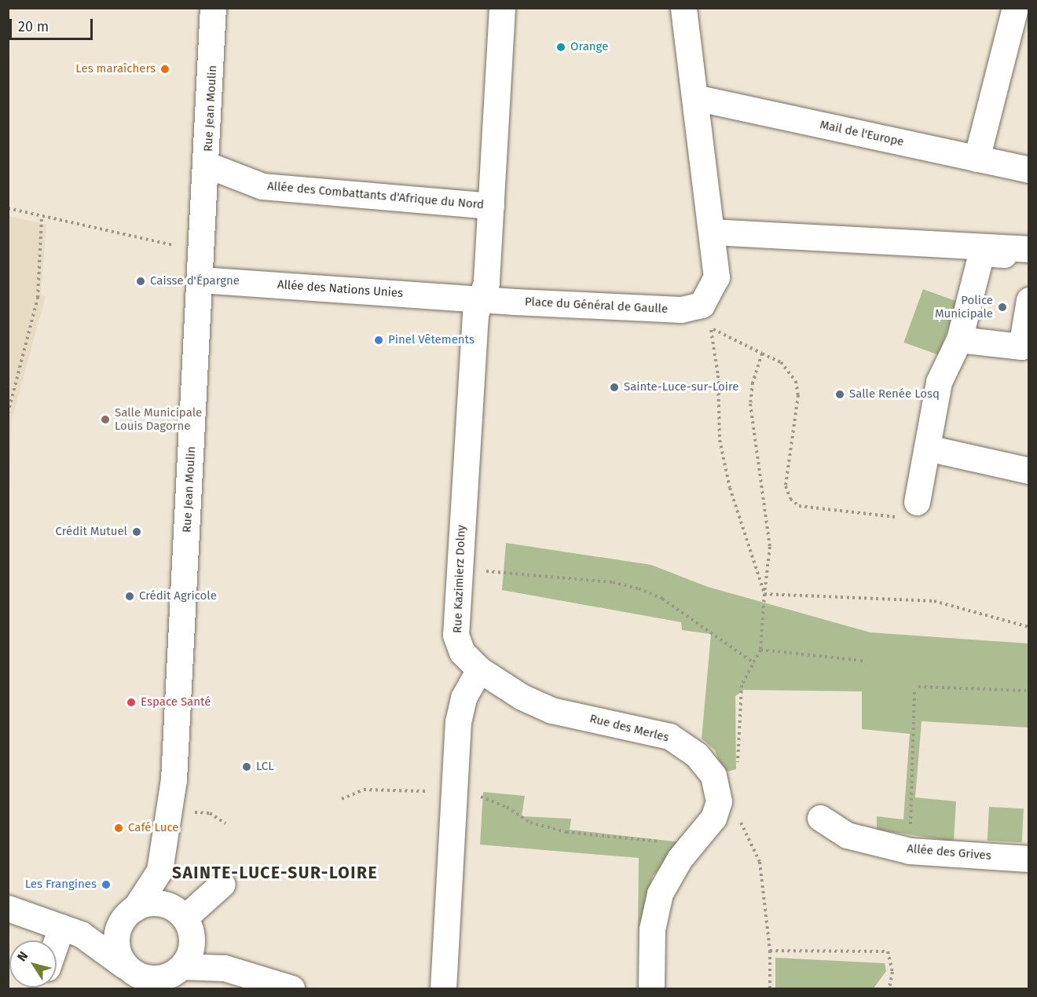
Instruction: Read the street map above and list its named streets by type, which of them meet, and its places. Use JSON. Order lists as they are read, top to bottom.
{
  "streets": {
    "street": [
      "Rue Jean Moulin",
      "Mail de l'Europe",
      "Allée des Combattants d'Afrique du Nord",
      "Allée des Nations Unies",
      "Place du Général de Gaulle",
      "Rue Kazimierz Dolny",
      "Rue des Merles",
      "Allée des Grives"
    ]
  },
  "crossings": [
    ["Rue Jean Moulin", "Allée des Combattants d'Afrique du Nord"],
    ["Rue Jean Moulin", "Allée des Nations Unies"],
    ["Mail de l'Europe", "Place du Général de Gaulle"],
    ["Allée des Nations Unies", "Place du Général de Gaulle"],
    ["Allée des Nations Unies", "Rue Kazimierz Dolny"],
    ["Place du Général de Gaulle", "Rue Kazimierz Dolny"],
    ["Rue Kazimierz Dolny", "Rue des Merles"]
  ],
  "districts": ["SAINTE-LUCE-SUR-LOIRE"],
  "places": [
    "Orange",
    "Les maraîchers",
    "Caisse d'Épargne",
    "Police Municipale",
    "Pinel Vêtements",
    "Sainte-Luce-sur-Loire",
    "Salle Renée Losq",
    "Salle Municipale Louis Dagorne",
    "Crédit Mutuel",
    "Crédit Agricole",
    "Espace Santé",
    "LCL",
    "Café Luce",
    "Les Frangines"
  ],
  "scale_bar": "20 m",
  "north": "top left"
}
